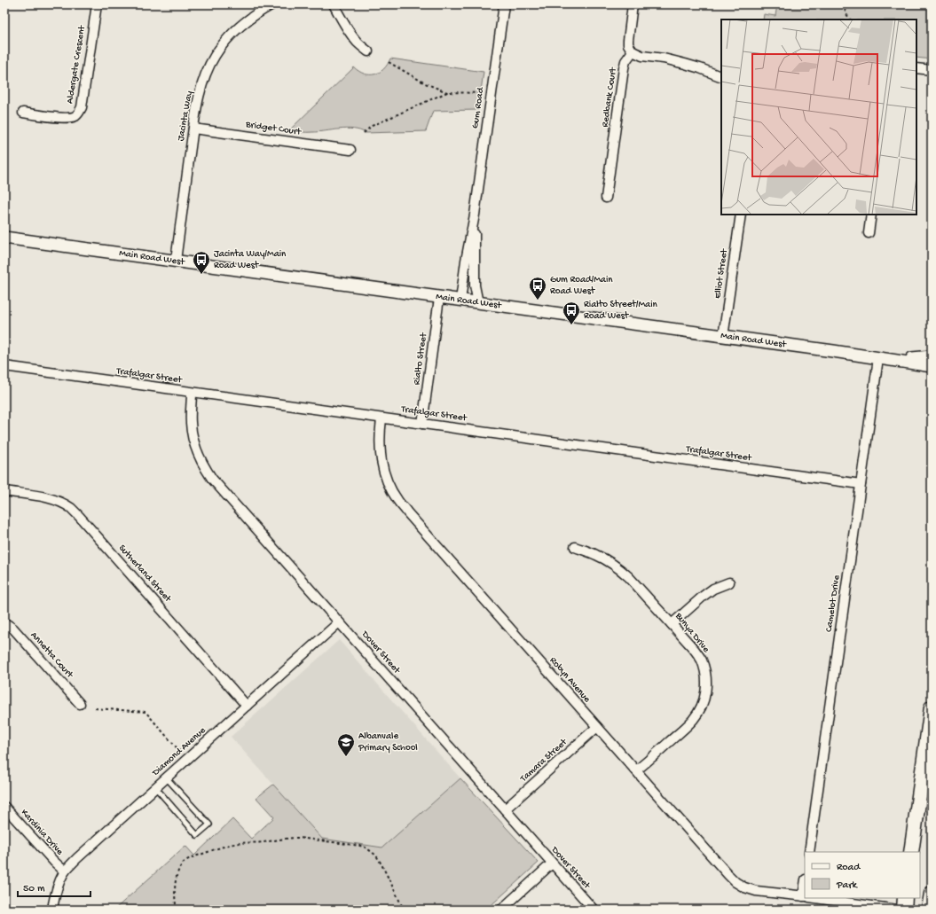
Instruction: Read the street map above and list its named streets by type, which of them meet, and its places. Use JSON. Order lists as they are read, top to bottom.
{
  "streets": {
    "street": [
      "Aldergate Crescent",
      "Redbank Court",
      "Gum Road",
      "Jacinta Way",
      "Bridget Court",
      "Main Road West",
      "Elliot Street",
      "Rialto Street",
      "Trafalgar Street",
      "Sutherland Street",
      "Camelot Drive",
      "Bunya Drive",
      "Dover Street",
      "Annetta Court",
      "Robyn Avenue",
      "Diamond Avenue",
      "Tamara Street",
      "Kardinia Drive"
    ]
  },
  "crossings": [
    ["Gum Road", "Main Road West"],
    ["Jacinta Way", "Bridget Court"],
    ["Jacinta Way", "Main Road West"],
    ["Main Road West", "Elliot Street"],
    ["Main Road West", "Rialto Street"],
    ["Main Road West", "Camelot Drive"],
    ["Rialto Street", "Trafalgar Street"],
    ["Trafalgar Street", "Camelot Drive"],
    ["Trafalgar Street", "Dover Street"],
    ["Trafalgar Street", "Robyn Avenue"],
    ["Sutherland Street", "Diamond Avenue"],
    ["Bunya Drive", "Robyn Avenue"],
    ["Dover Street", "Diamond Avenue"],
    ["Dover Street", "Tamara Street"],
    ["Robyn Avenue", "Tamara Street"],
    ["Diamond Avenue", "Kardinia Drive"]
  ],
  "places": {
    "bus stop": ["Jacinta Way/Main Road West", "Gum Road/Main Road West", "Rialto Street/Main Road West"],
    "school or university": ["Albanvale Primary School"]
  },
  "legend": ["Road", "Park"],
  "scale_bar": "50 m"
}
